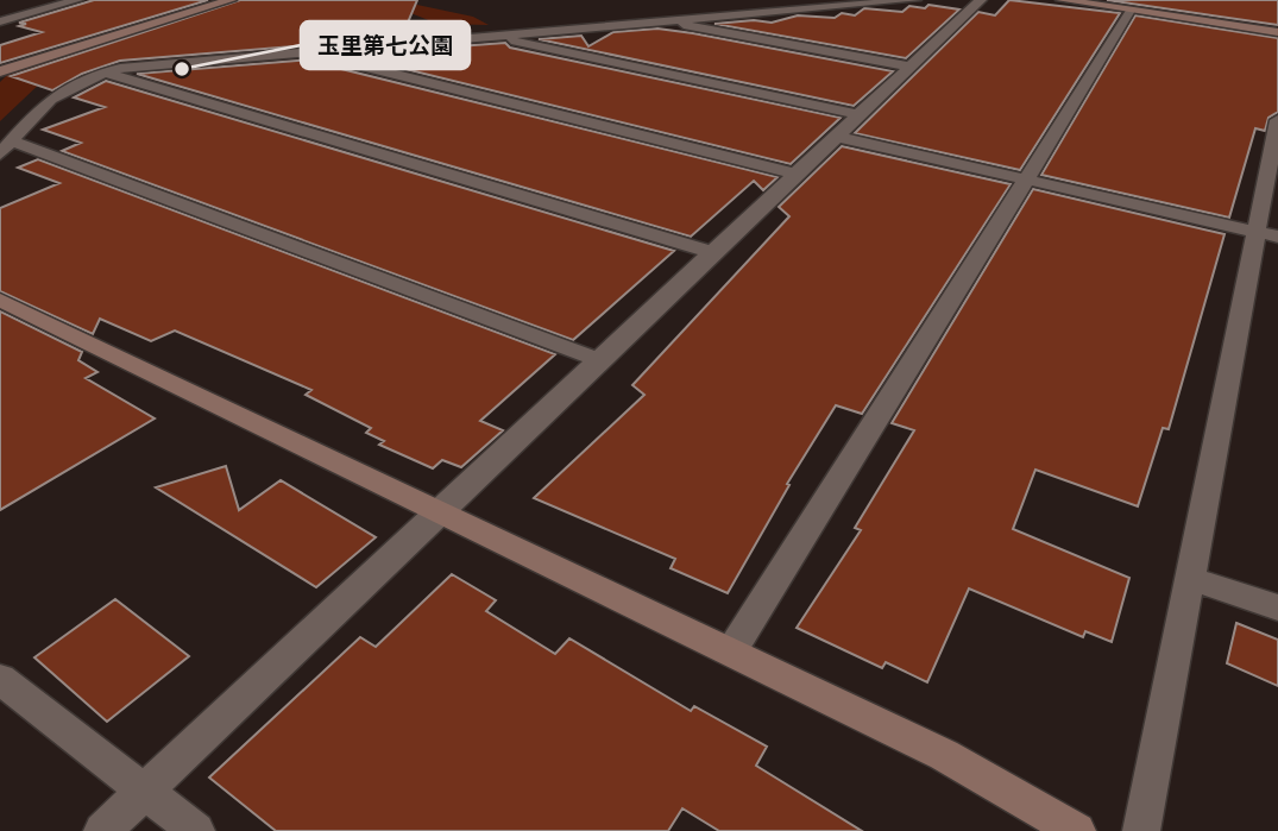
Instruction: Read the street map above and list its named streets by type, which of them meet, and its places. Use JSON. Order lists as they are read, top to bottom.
{
  "places": ["玉里第七公園"]
}
